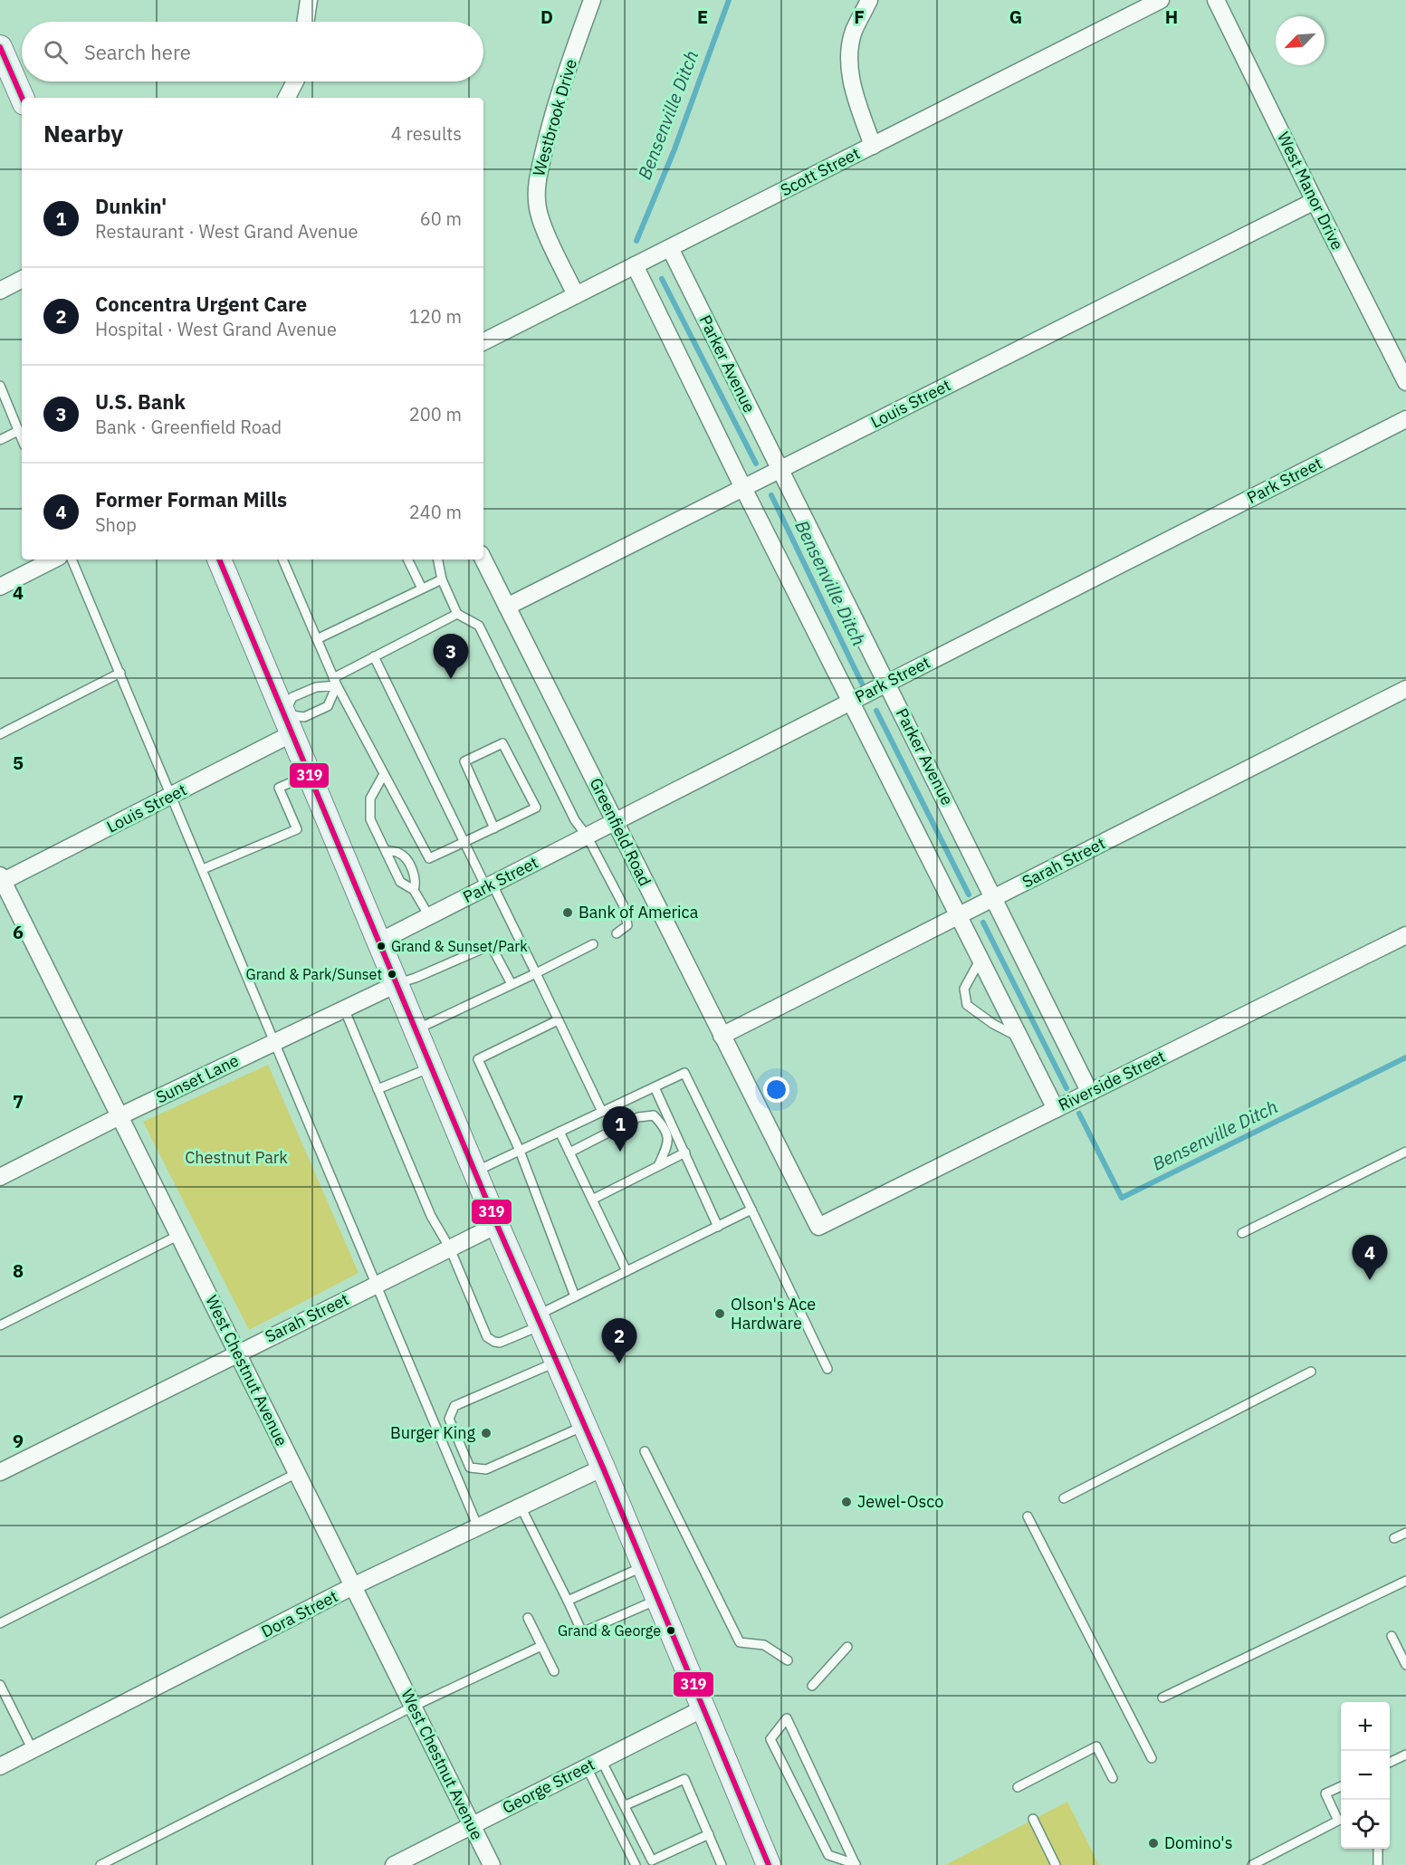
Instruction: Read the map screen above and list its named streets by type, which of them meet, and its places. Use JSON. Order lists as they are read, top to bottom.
{
  "streets": {
    "street": [
      "Westbrook Drive",
      "Scott Street",
      "West Manor Drive",
      "Parker Avenue",
      "Louis Street",
      "Park Street",
      "Greenfield Road",
      "Sarah Street",
      "Sunset Lane",
      "Riverside Street",
      "West Chestnut Avenue",
      "Dora Street",
      "George Street"
    ]
  },
  "crossings": [
    ["Westbrook Drive", "Scott Street"],
    ["Scott Street", "Parker Avenue"],
    ["West Manor Drive", "Louis Street"],
    ["Parker Avenue", "Louis Street"],
    ["Parker Avenue", "Park Street"],
    ["Parker Avenue", "Sarah Street"],
    ["Parker Avenue", "Riverside Street"],
    ["Louis Street", "Greenfield Road"],
    ["Louis Street", "West Chestnut Avenue"],
    ["Park Street", "Greenfield Road"],
    ["Greenfield Road", "Sarah Street"],
    ["Greenfield Road", "Riverside Street"],
    ["Sarah Street", "West Chestnut Avenue"],
    ["Sunset Lane", "West Chestnut Avenue"],
    ["West Chestnut Avenue", "Dora Street"],
    ["West Chestnut Avenue", "George Street"]
  ],
  "water": ["Bensenville Ditch"],
  "parks": ["Chestnut Park"],
  "places": [
    "Bank of America",
    "Grand & Sunset/Park",
    "Grand & Park/Sunset",
    "Olson's Ace Hardware",
    "Burger King",
    "Jewel-Osco",
    "Grand & George",
    "Domino's"
  ],
  "lines": ["transit line 319"],
  "north": "bottom left",
  "page": {
    "search": "Search here",
    "heading": ["Nearby", "4 results"],
    "list": [
      {
        "mark": "1",
        "name": "Dunkin'",
        "note": "Restaurant · West Grand Avenue",
        "value": "60 m"
      },
      {
        "mark": "2",
        "name": "Concentra Urgent Care",
        "note": "Hospital · West Grand Avenue",
        "value": "120 m"
      },
      {
        "mark": "3",
        "name": "U.S. Bank",
        "note": "Bank · Greenfield Road",
        "value": "200 m"
      },
      {
        "mark": "4",
        "name": "Former Forman Mills",
        "note": "Shop",
        "value": "240 m"
      }
    ],
    "pins": [
      "3",
      "1",
      "4",
      "2"
    ],
    "map_buttons": ["+", "−"]
  },
  "grid": {
    "columns": [
      "D",
      "E",
      "F",
      "G",
      "H"
    ],
    "rows": [
      "4",
      "5",
      "6",
      "7",
      "8",
      "9"
    ]
  }
}
